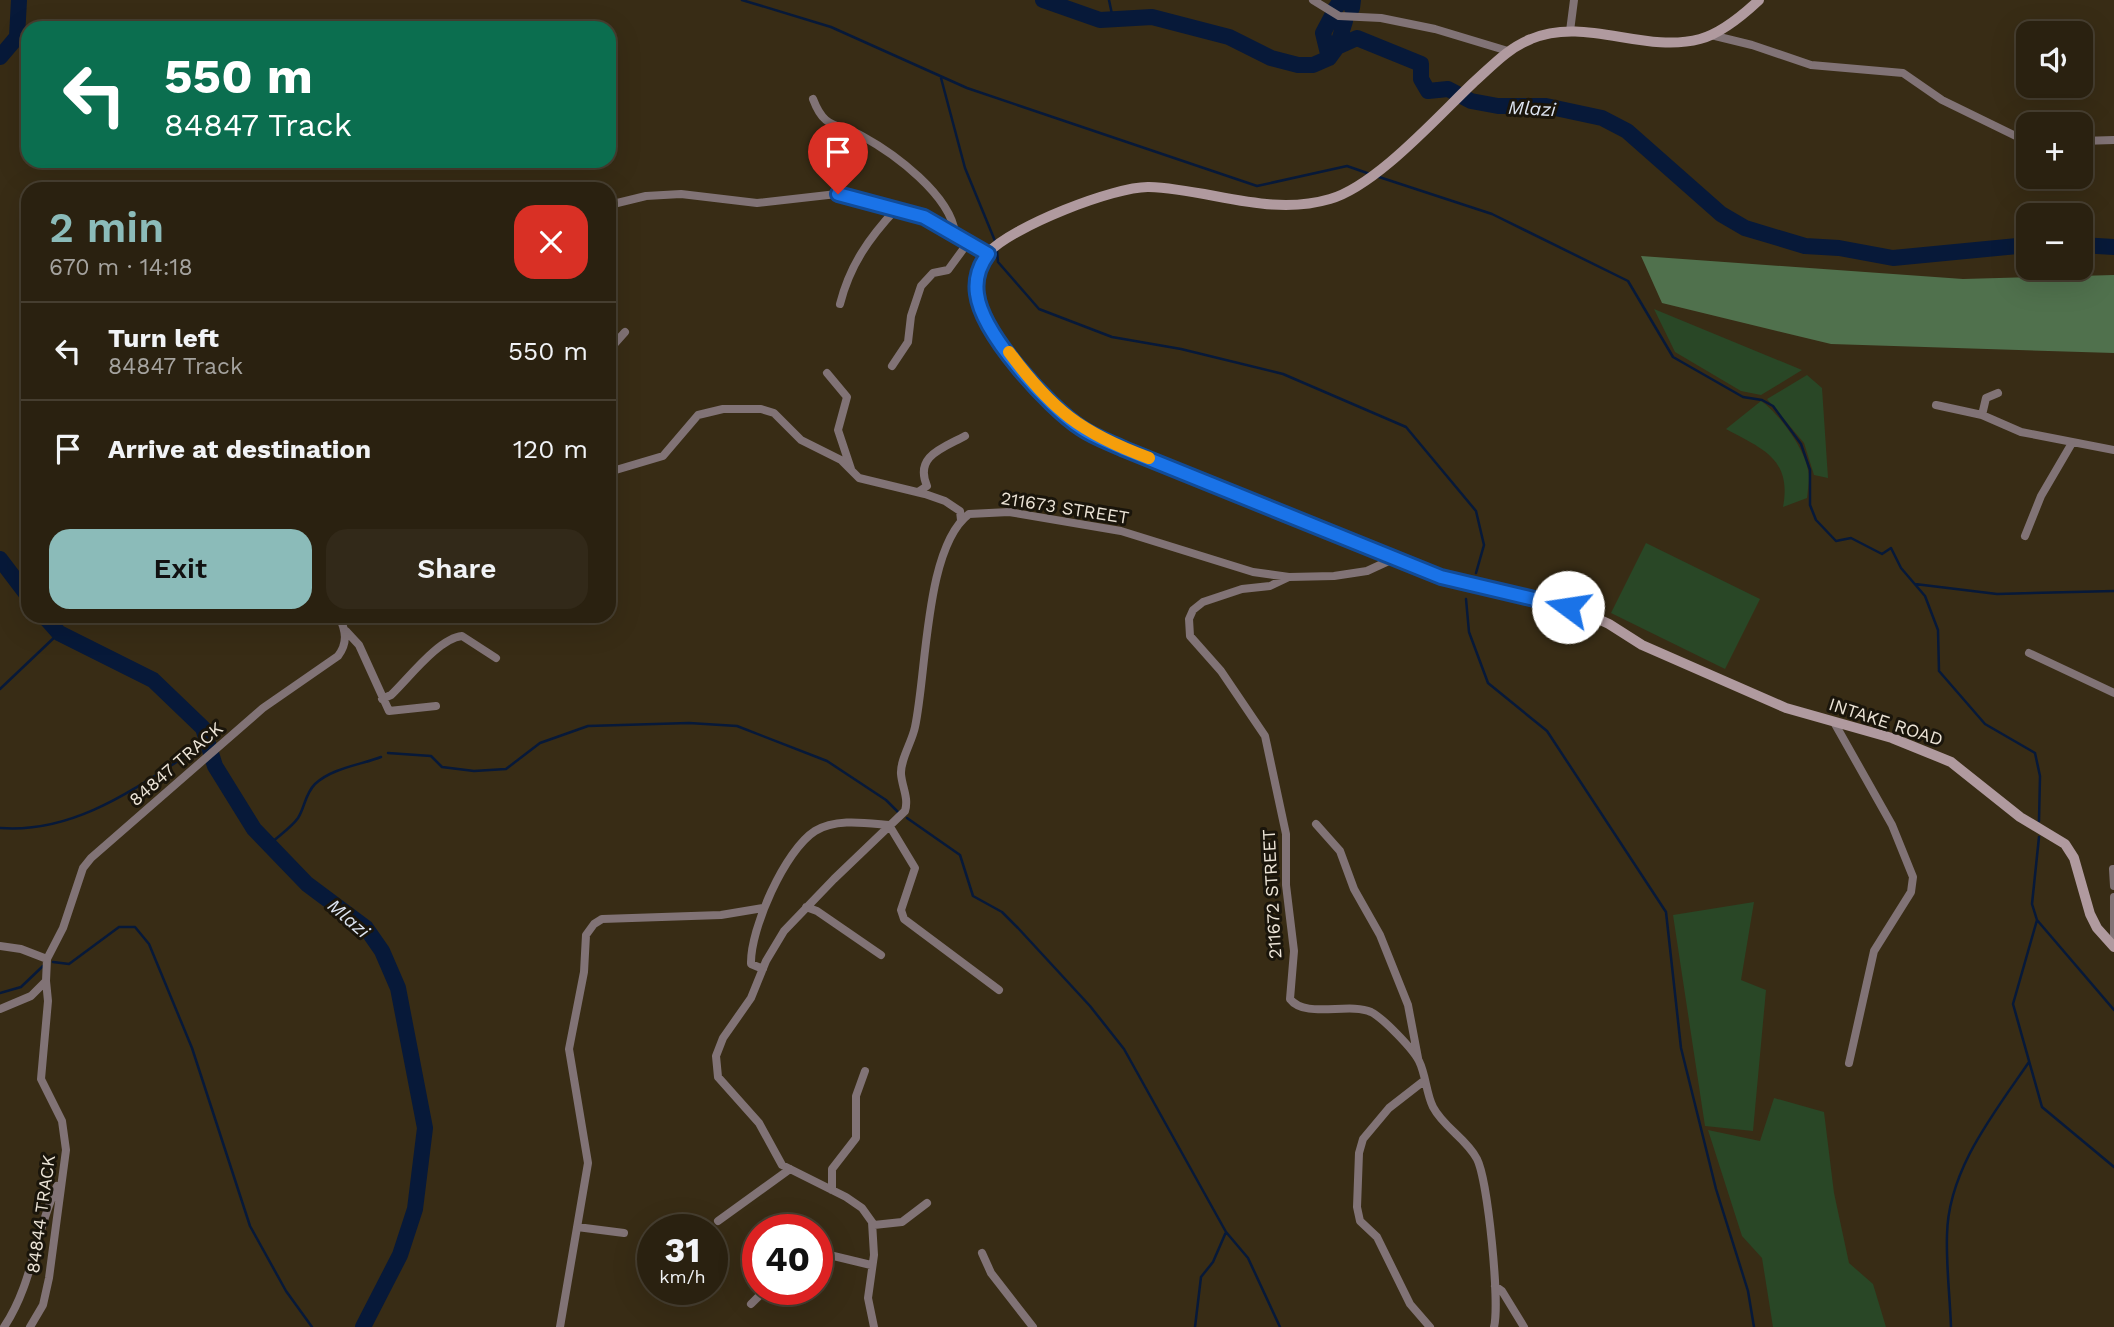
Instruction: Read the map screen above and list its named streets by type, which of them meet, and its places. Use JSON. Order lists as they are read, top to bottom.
{
  "streets": {
    "street": [
      "211673 STREET",
      "INTAKE ROAD",
      "84847 TRACK",
      "211672 STREET",
      "84844 TRACK"
    ]
  },
  "crossings": [
    ["211673 STREET", "211672 STREET"],
    ["84847 TRACK", "84844 TRACK"]
  ],
  "water": ["Mlazi"],
  "page": {
    "map_buttons": ["+", "−"],
    "turn": ["550 m", "84847 Track"],
    "heading": ["2 min", "670 m · 14:18"],
    "list": [
      {
        "name": "Turn left",
        "note": "84847 Track",
        "value": "550 m"
      },
      {
        "name": "Arrive at destination",
        "value": "120 m"
      }
    ],
    "buttons": ["Exit", "Share"],
    "speed": "31 km/h",
    "limit": "40"
  }
}
